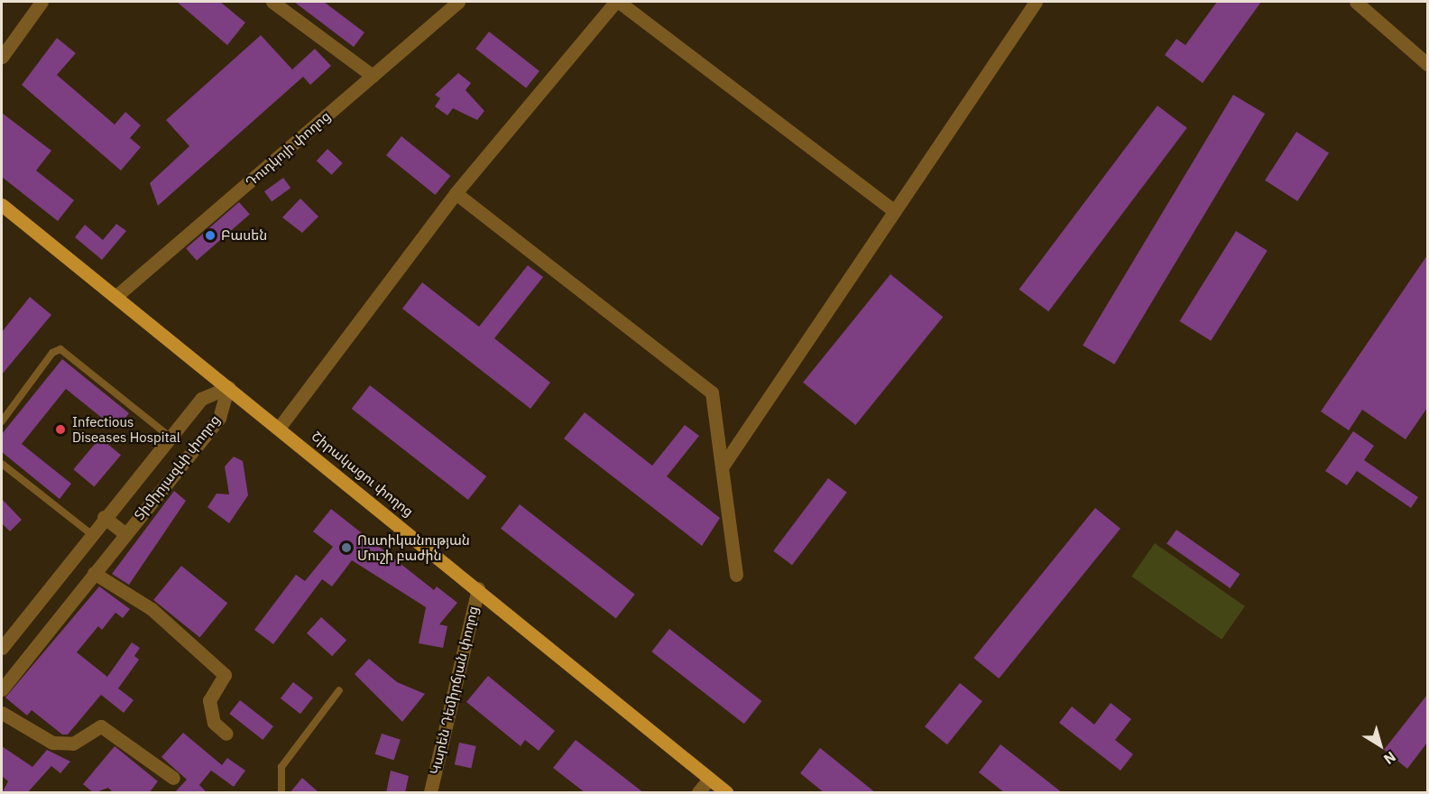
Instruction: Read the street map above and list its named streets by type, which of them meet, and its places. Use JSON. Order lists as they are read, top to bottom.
{
  "streets": {
    "main road": ["Շիրակացու փողոց"],
    "street": ["Դուդկոյի փողոց", "Տիմիրյազևի փողոց", "Կարեն Դեմիրճյան փողոց"]
  },
  "crossings": [
    ["Դուդկոյի փողոց", "Շիրակացու փողոց"],
    ["Տիմիրյազևի փողոց", "Շիրակացու փողոց"],
    ["Շիրակացու փողոց", "Կարեն Դեմիրճյան փողոց"]
  ],
  "places": ["Բասեն", "Infectious Diseases Hospital", "Ոստիկանության Մուշի բաժին"],
  "north": "bottom right"
}
